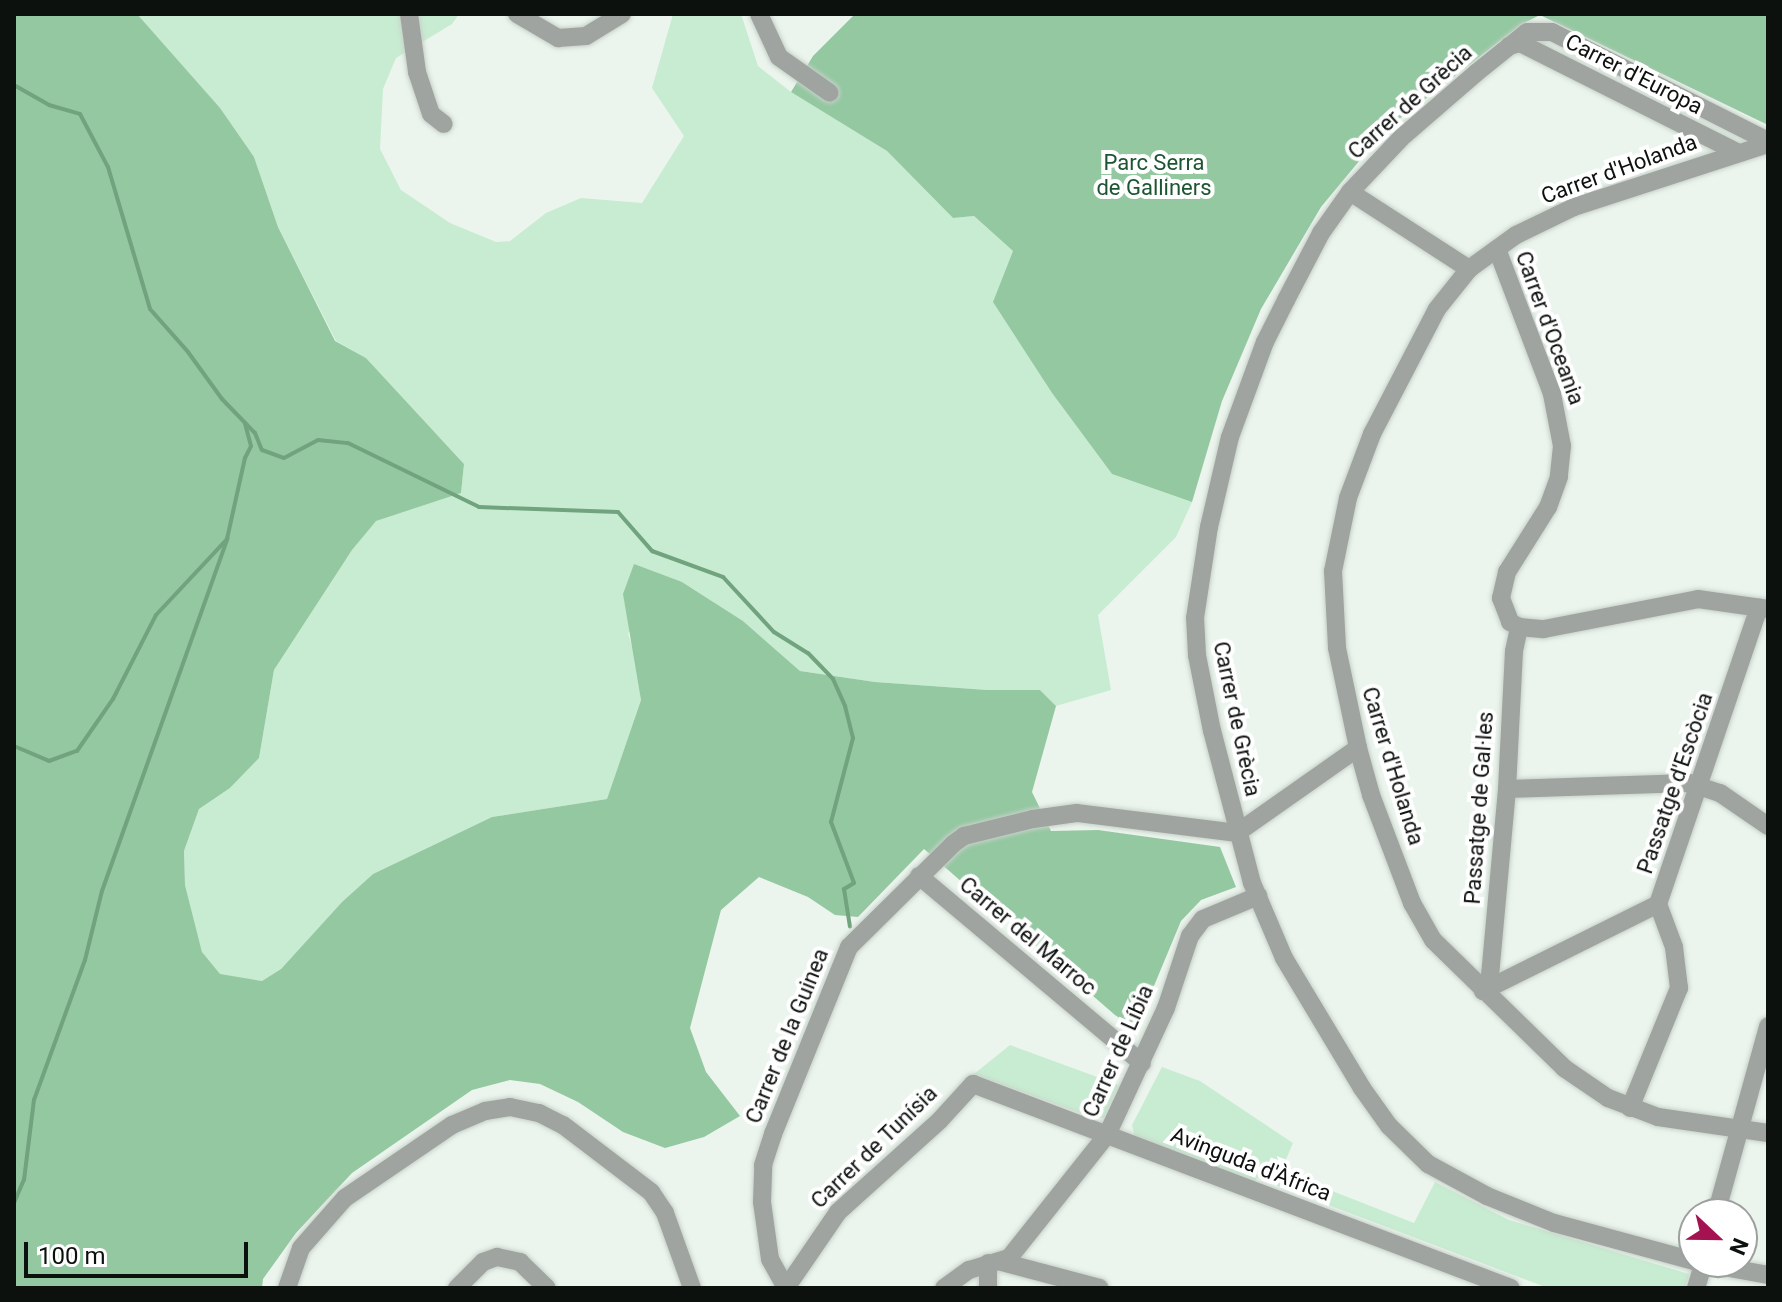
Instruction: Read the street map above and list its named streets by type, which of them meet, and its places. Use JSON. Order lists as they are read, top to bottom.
{
  "streets": {
    "street": [
      "Carrer d'Europa",
      "Carrer de Grècia",
      "Carrer d'Holanda",
      "Carrer d'Oceania",
      "Passatge d'Escòcia",
      "Passatge de Gal·les",
      "Carrer del Marroc",
      "Carrer de la Guinea",
      "Carrer de Líbia",
      "Carrer de Tunísia",
      "Avinguda d'Àfrica"
    ]
  },
  "crossings": [
    ["Carrer d'Europa", "Carrer de Grècia"],
    ["Carrer d'Europa", "Carrer d'Holanda"],
    ["Carrer de Grècia", "Carrer de la Guinea"],
    ["Carrer de Grècia", "Carrer de Líbia"],
    ["Carrer d'Holanda", "Carrer d'Oceania"],
    ["Carrer d'Holanda", "Passatge d'Escòcia"],
    ["Carrer d'Holanda", "Passatge de Gal·les"],
    ["Carrer d'Oceania", "Passatge de Gal·les"],
    ["Carrer del Marroc", "Carrer de la Guinea"],
    ["Carrer del Marroc", "Carrer de Líbia"],
    ["Carrer de la Guinea", "Carrer de Tunísia"],
    ["Carrer de Líbia", "Avinguda d'Àfrica"],
    ["Carrer de Tunísia", "Avinguda d'Àfrica"]
  ],
  "parks": ["Parc Serra de Galliners"],
  "scale_bar": "100 m",
  "north": "right"
}
